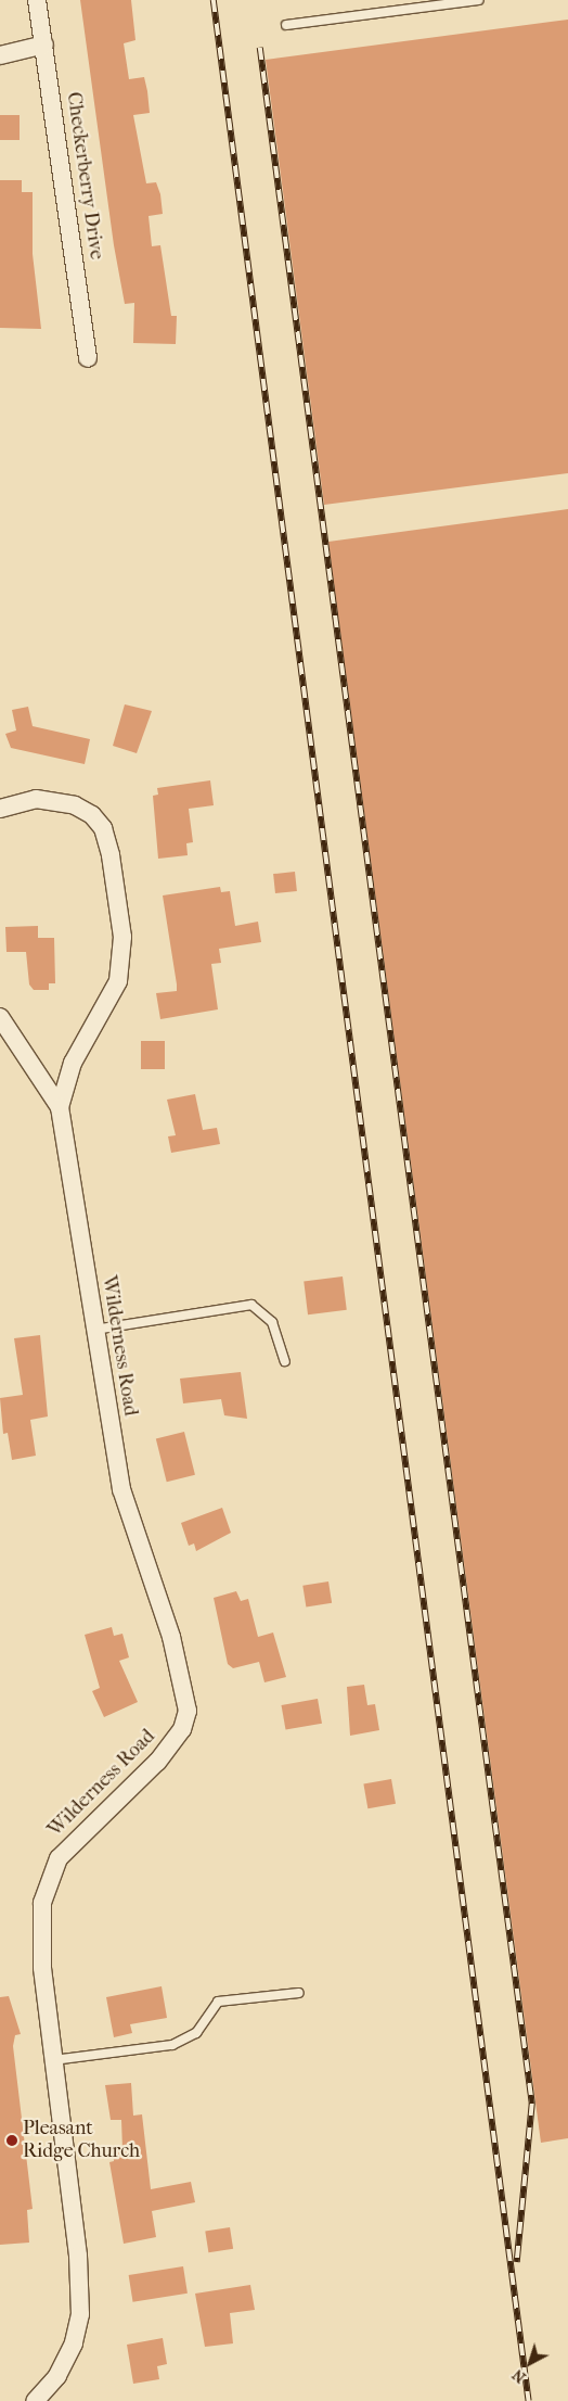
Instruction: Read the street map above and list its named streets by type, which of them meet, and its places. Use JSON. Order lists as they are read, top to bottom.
{
  "streets": {
    "street": ["Checkerberry Drive", "Wilderness Road"]
  },
  "places": ["Pleasant Ridge Church"],
  "north": "bottom left"
}
